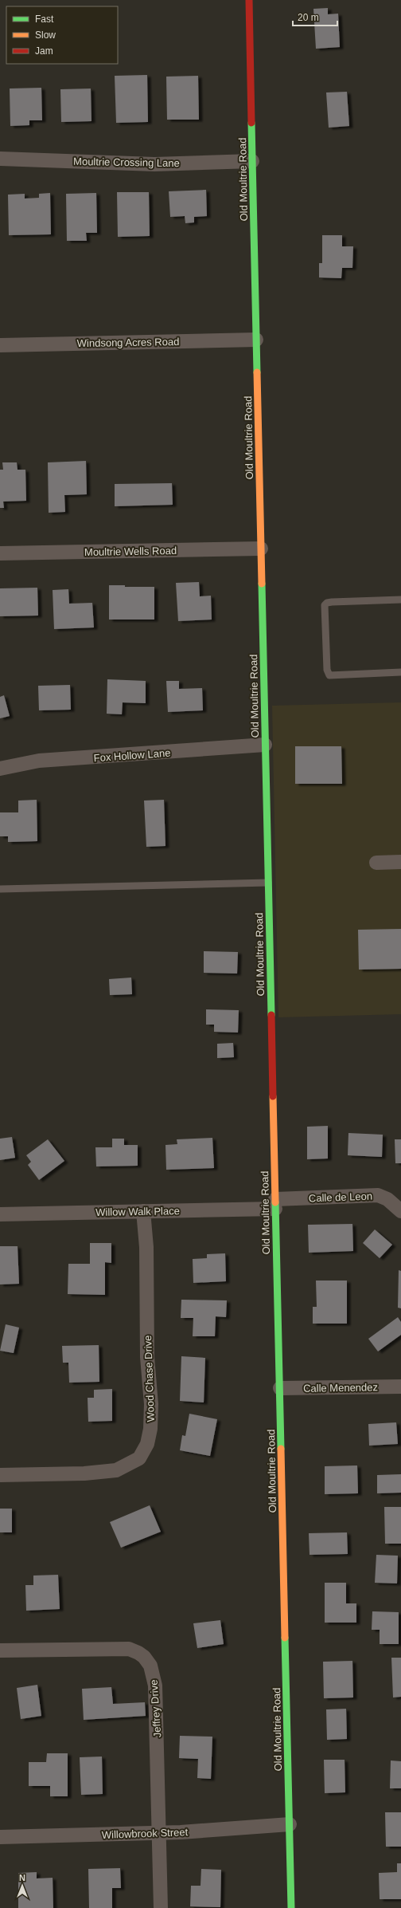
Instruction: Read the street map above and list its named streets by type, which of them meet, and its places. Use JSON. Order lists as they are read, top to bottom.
{
  "streets": {
    "main road": ["Old Moultrie Road"],
    "street": [
      "Moultrie Crossing Lane",
      "Windsong Acres Road",
      "Moultrie Wells Road",
      "Fox Hollow Lane",
      "Calle de Leon",
      "Willow Walk Place",
      "Wood Chase Drive",
      "Calle Menendez",
      "Jeffrey Drive",
      "Willowbrook Street"
    ]
  },
  "crossings": [
    ["Moultrie Crossing Lane", "Old Moultrie Road"],
    ["Old Moultrie Road", "Windsong Acres Road"],
    ["Old Moultrie Road", "Moultrie Wells Road"],
    ["Old Moultrie Road", "Fox Hollow Lane"],
    ["Old Moultrie Road", "Calle de Leon"],
    ["Old Moultrie Road", "Willow Walk Place"],
    ["Old Moultrie Road", "Calle Menendez"],
    ["Old Moultrie Road", "Willowbrook Street"],
    ["Calle de Leon", "Willow Walk Place"],
    ["Willow Walk Place", "Wood Chase Drive"],
    ["Jeffrey Drive", "Willowbrook Street"]
  ],
  "legend": ["Fast", "Slow", "Jam"],
  "scale_bar": "20 m",
  "north": "top"
}
